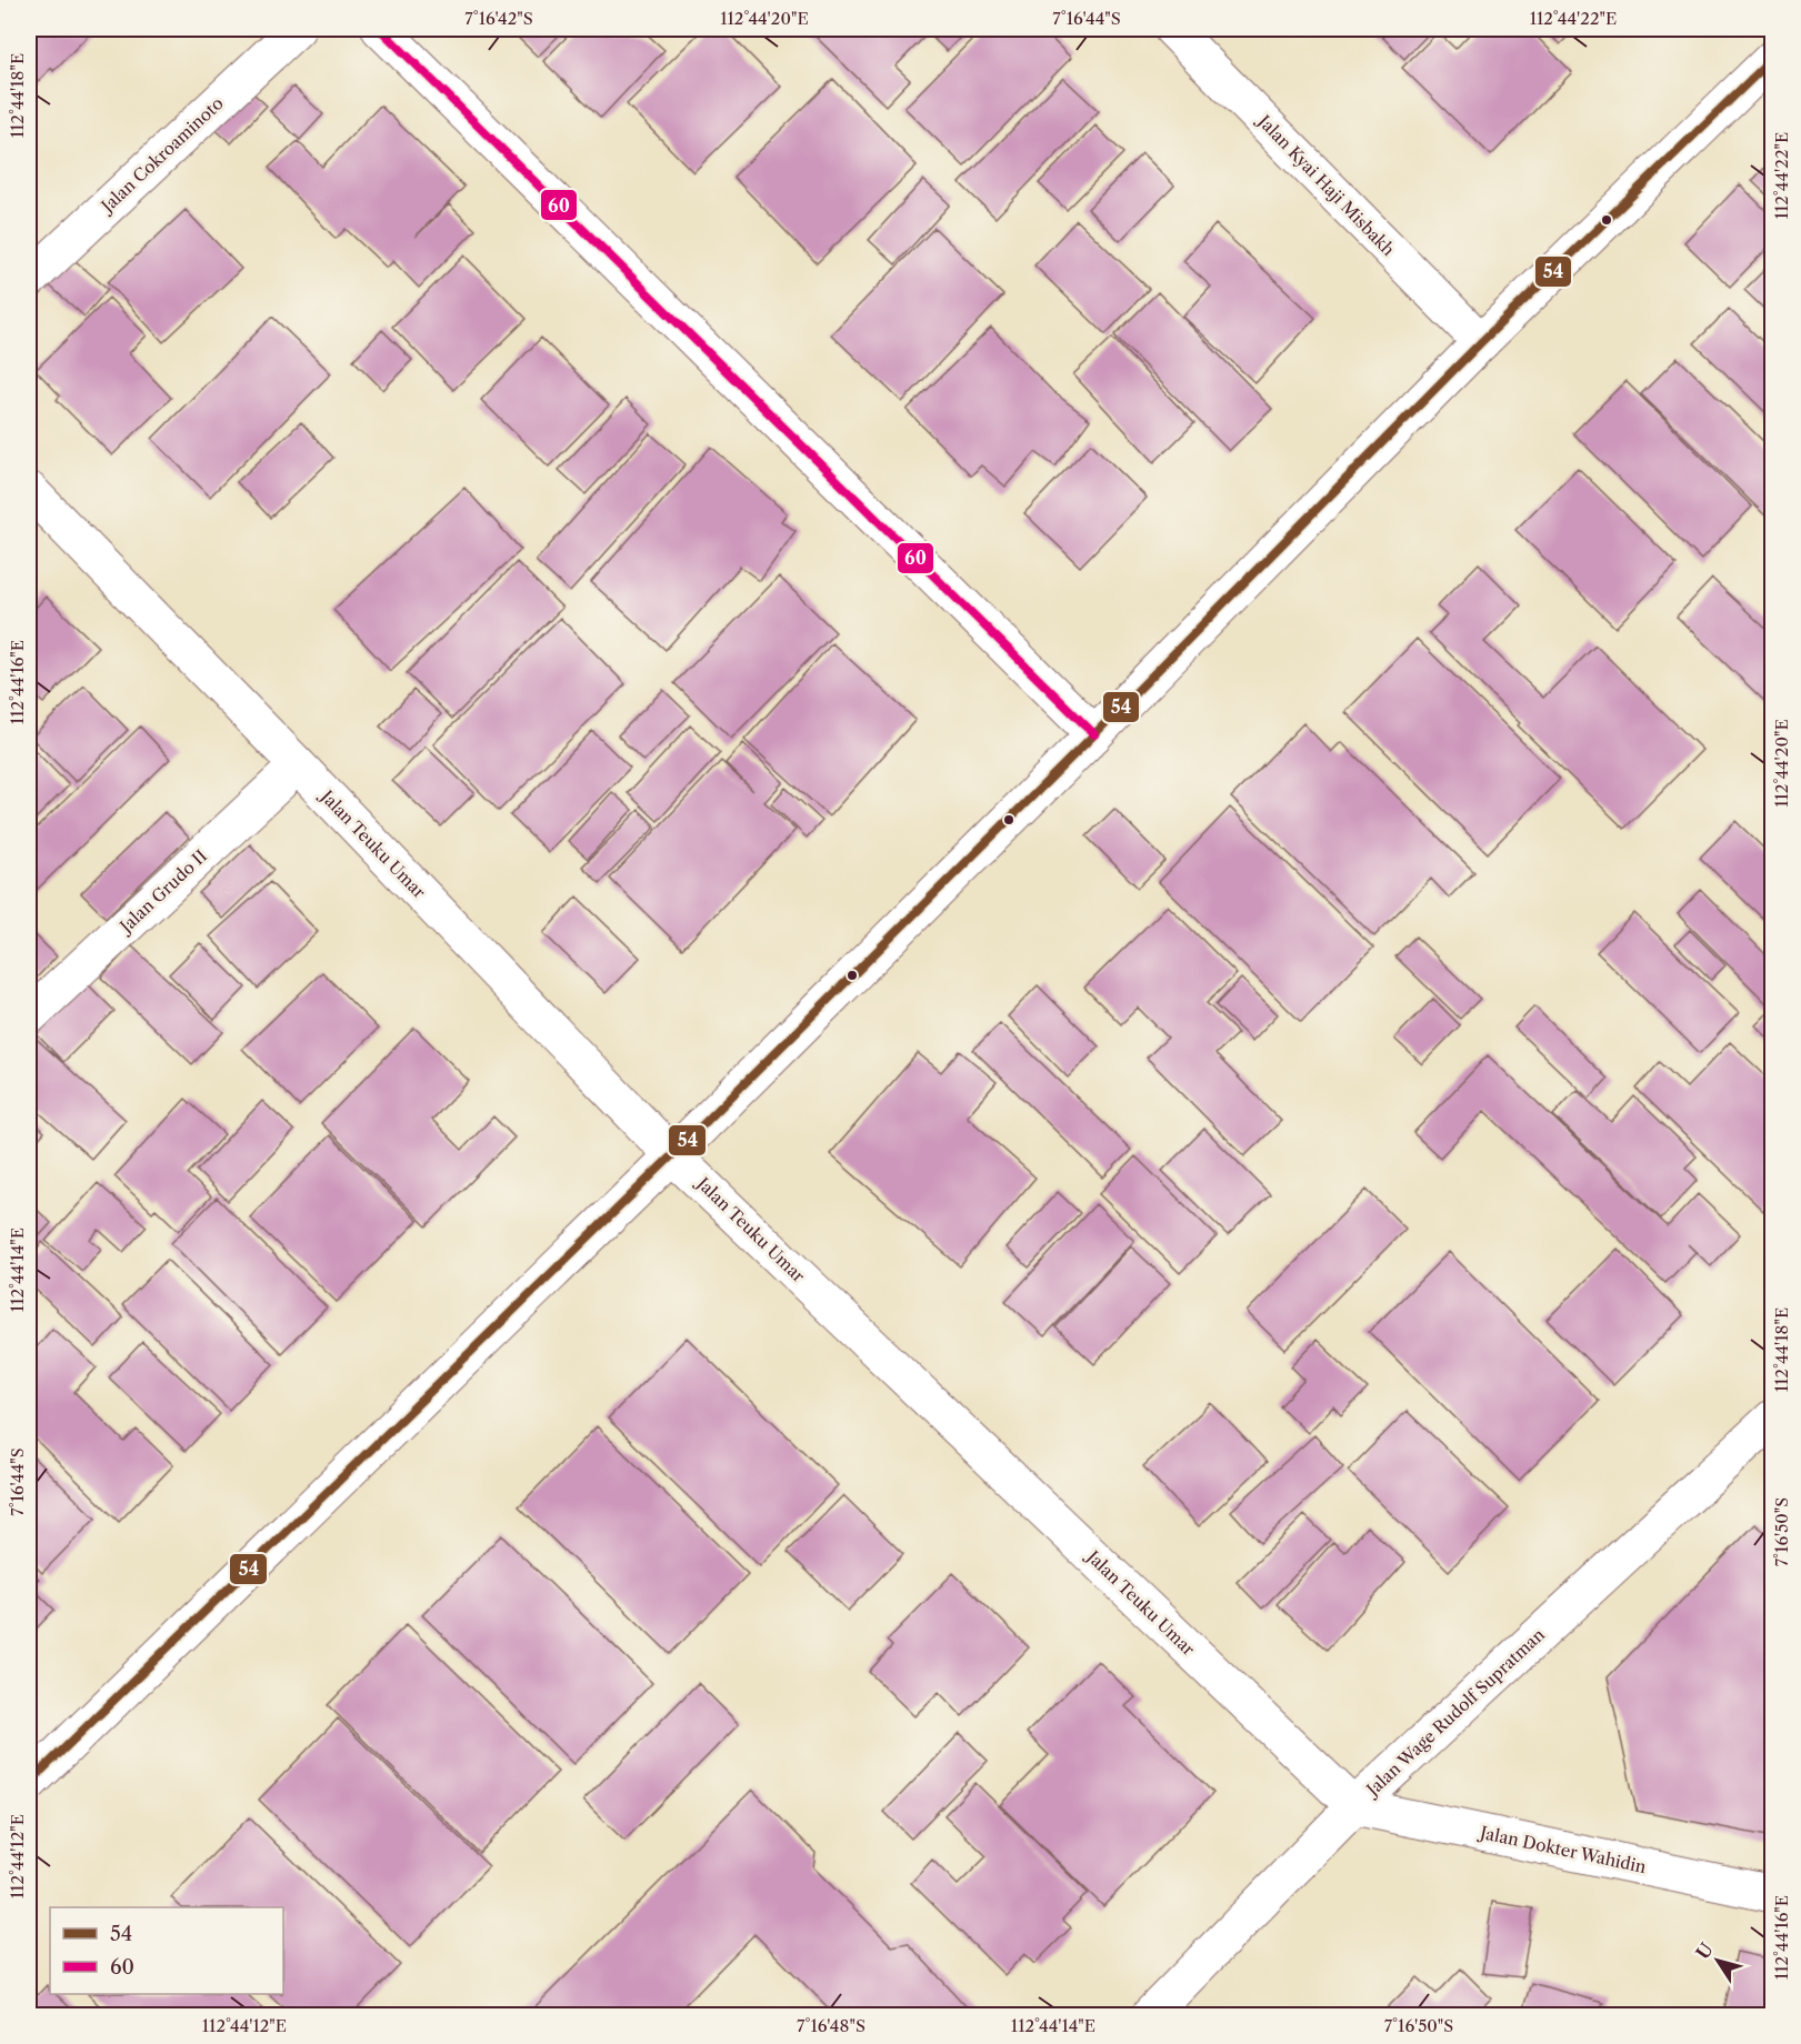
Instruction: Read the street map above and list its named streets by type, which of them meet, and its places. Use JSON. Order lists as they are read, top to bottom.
{
  "streets": {
    "street": [
      "Jalan Cokroaminoto",
      "Jalan Kyai Haji Misbakh",
      "Jalan Teuku Umar",
      "Jalan Grudo II",
      "Jalan Wage Rudolf Supratman",
      "Jalan Dokter Wahidin"
    ]
  },
  "crossings": [
    ["Jalan Teuku Umar", "Jalan Grudo II"],
    ["Jalan Teuku Umar", "Jalan Wage Rudolf Supratman"],
    ["Jalan Teuku Umar", "Jalan Dokter Wahidin"],
    ["Jalan Wage Rudolf Supratman", "Jalan Dokter Wahidin"]
  ],
  "lines": ["transit line 60", "transit line 54"],
  "legend": ["54", "60"],
  "north": "top left",
  "coordinates": [
    "7°16'42\"S",
    "112°44'20\"E",
    "7°16'44\"S",
    "112°44'22\"E",
    "112°44'18\"E",
    "112°44'16\"E",
    "112°44'14\"E",
    "7°16'50\"S",
    "112°44'12\"E",
    "7°16'48\"S"
  ]
}
